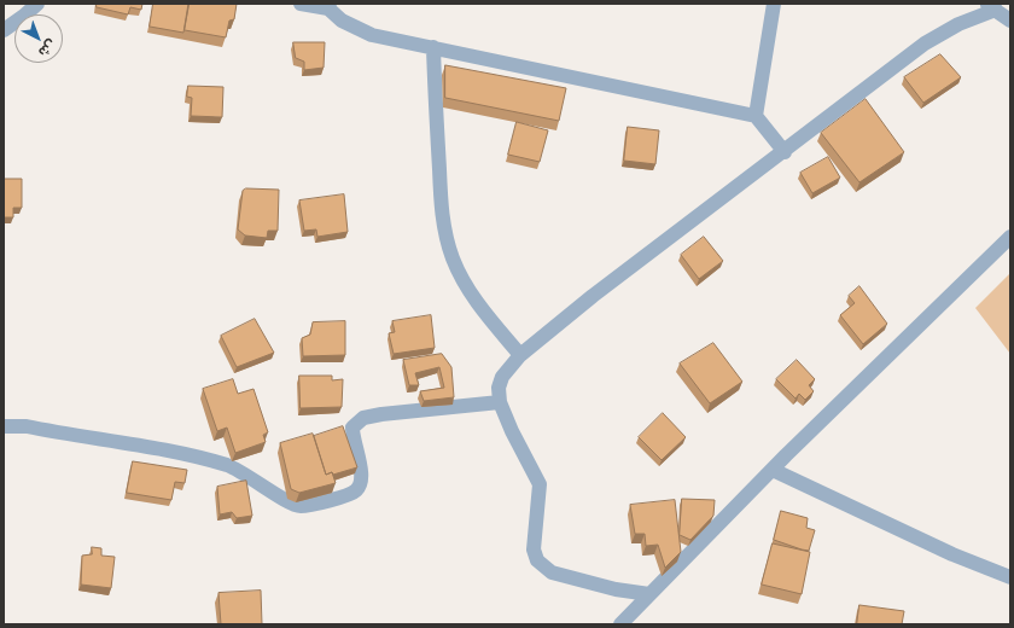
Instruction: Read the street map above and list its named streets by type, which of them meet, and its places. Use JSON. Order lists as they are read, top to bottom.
{
  "north": "bottom right"
}
